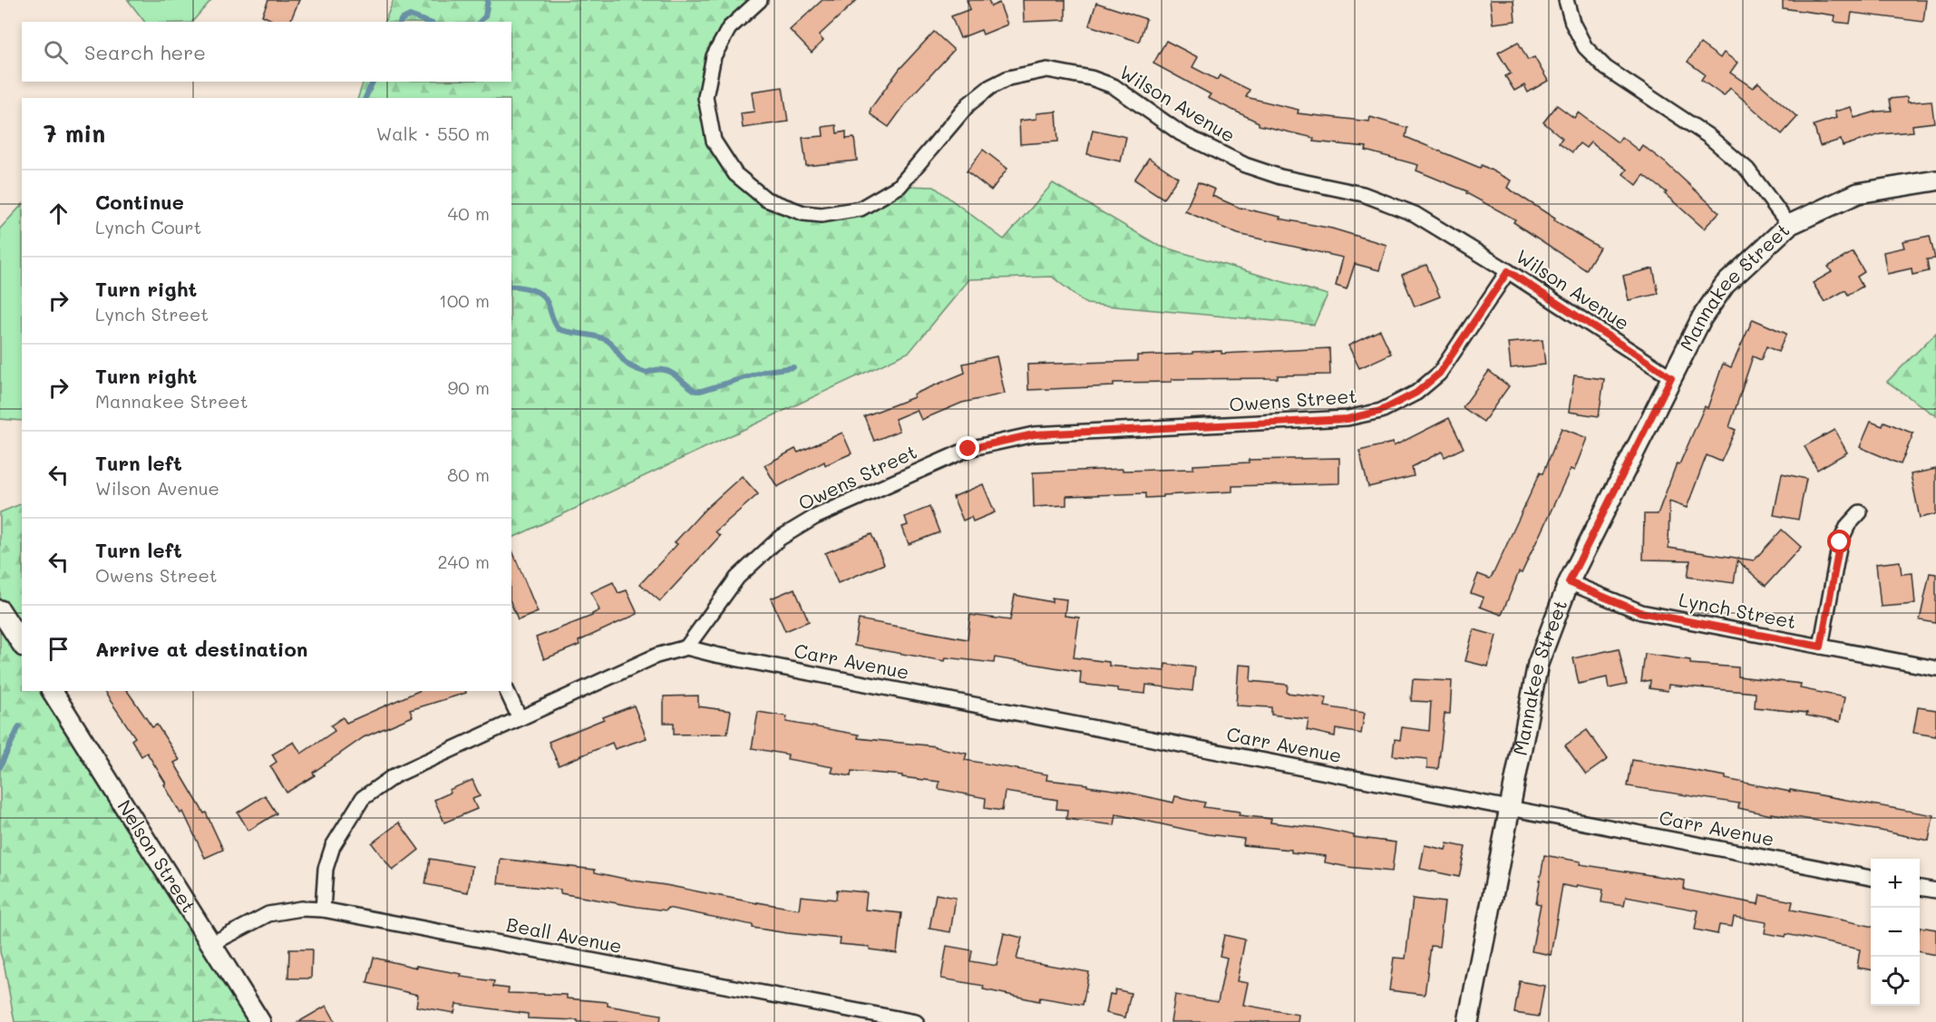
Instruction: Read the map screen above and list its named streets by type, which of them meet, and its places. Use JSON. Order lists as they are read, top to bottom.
{
  "streets": {
    "street": [
      "Wilson Avenue",
      "Mannakee Street",
      "Owens Street",
      "Lynch Street",
      "Carr Avenue",
      "Nelson Street",
      "Beall Avenue"
    ]
  },
  "crossings": [
    ["Wilson Avenue", "Mannakee Street"],
    ["Wilson Avenue", "Owens Street"],
    ["Mannakee Street", "Lynch Street"],
    ["Mannakee Street", "Carr Avenue"],
    ["Owens Street", "Carr Avenue"],
    ["Nelson Street", "Beall Avenue"]
  ],
  "page": {
    "search": "Search here",
    "heading": ["7 min", "Walk · 550 m"],
    "list": [
      ["Continue", "Lynch Court", "40 m"],
      ["Turn right", "Lynch Street", "100 m"],
      ["Turn right", "Mannakee Street", "90 m"],
      ["Turn left", "Wilson Avenue", "80 m"],
      ["Turn left", "Owens Street", "240 m"],
      "Arrive at destination"
    ],
    "map_buttons": ["+", "−"]
  }
}
